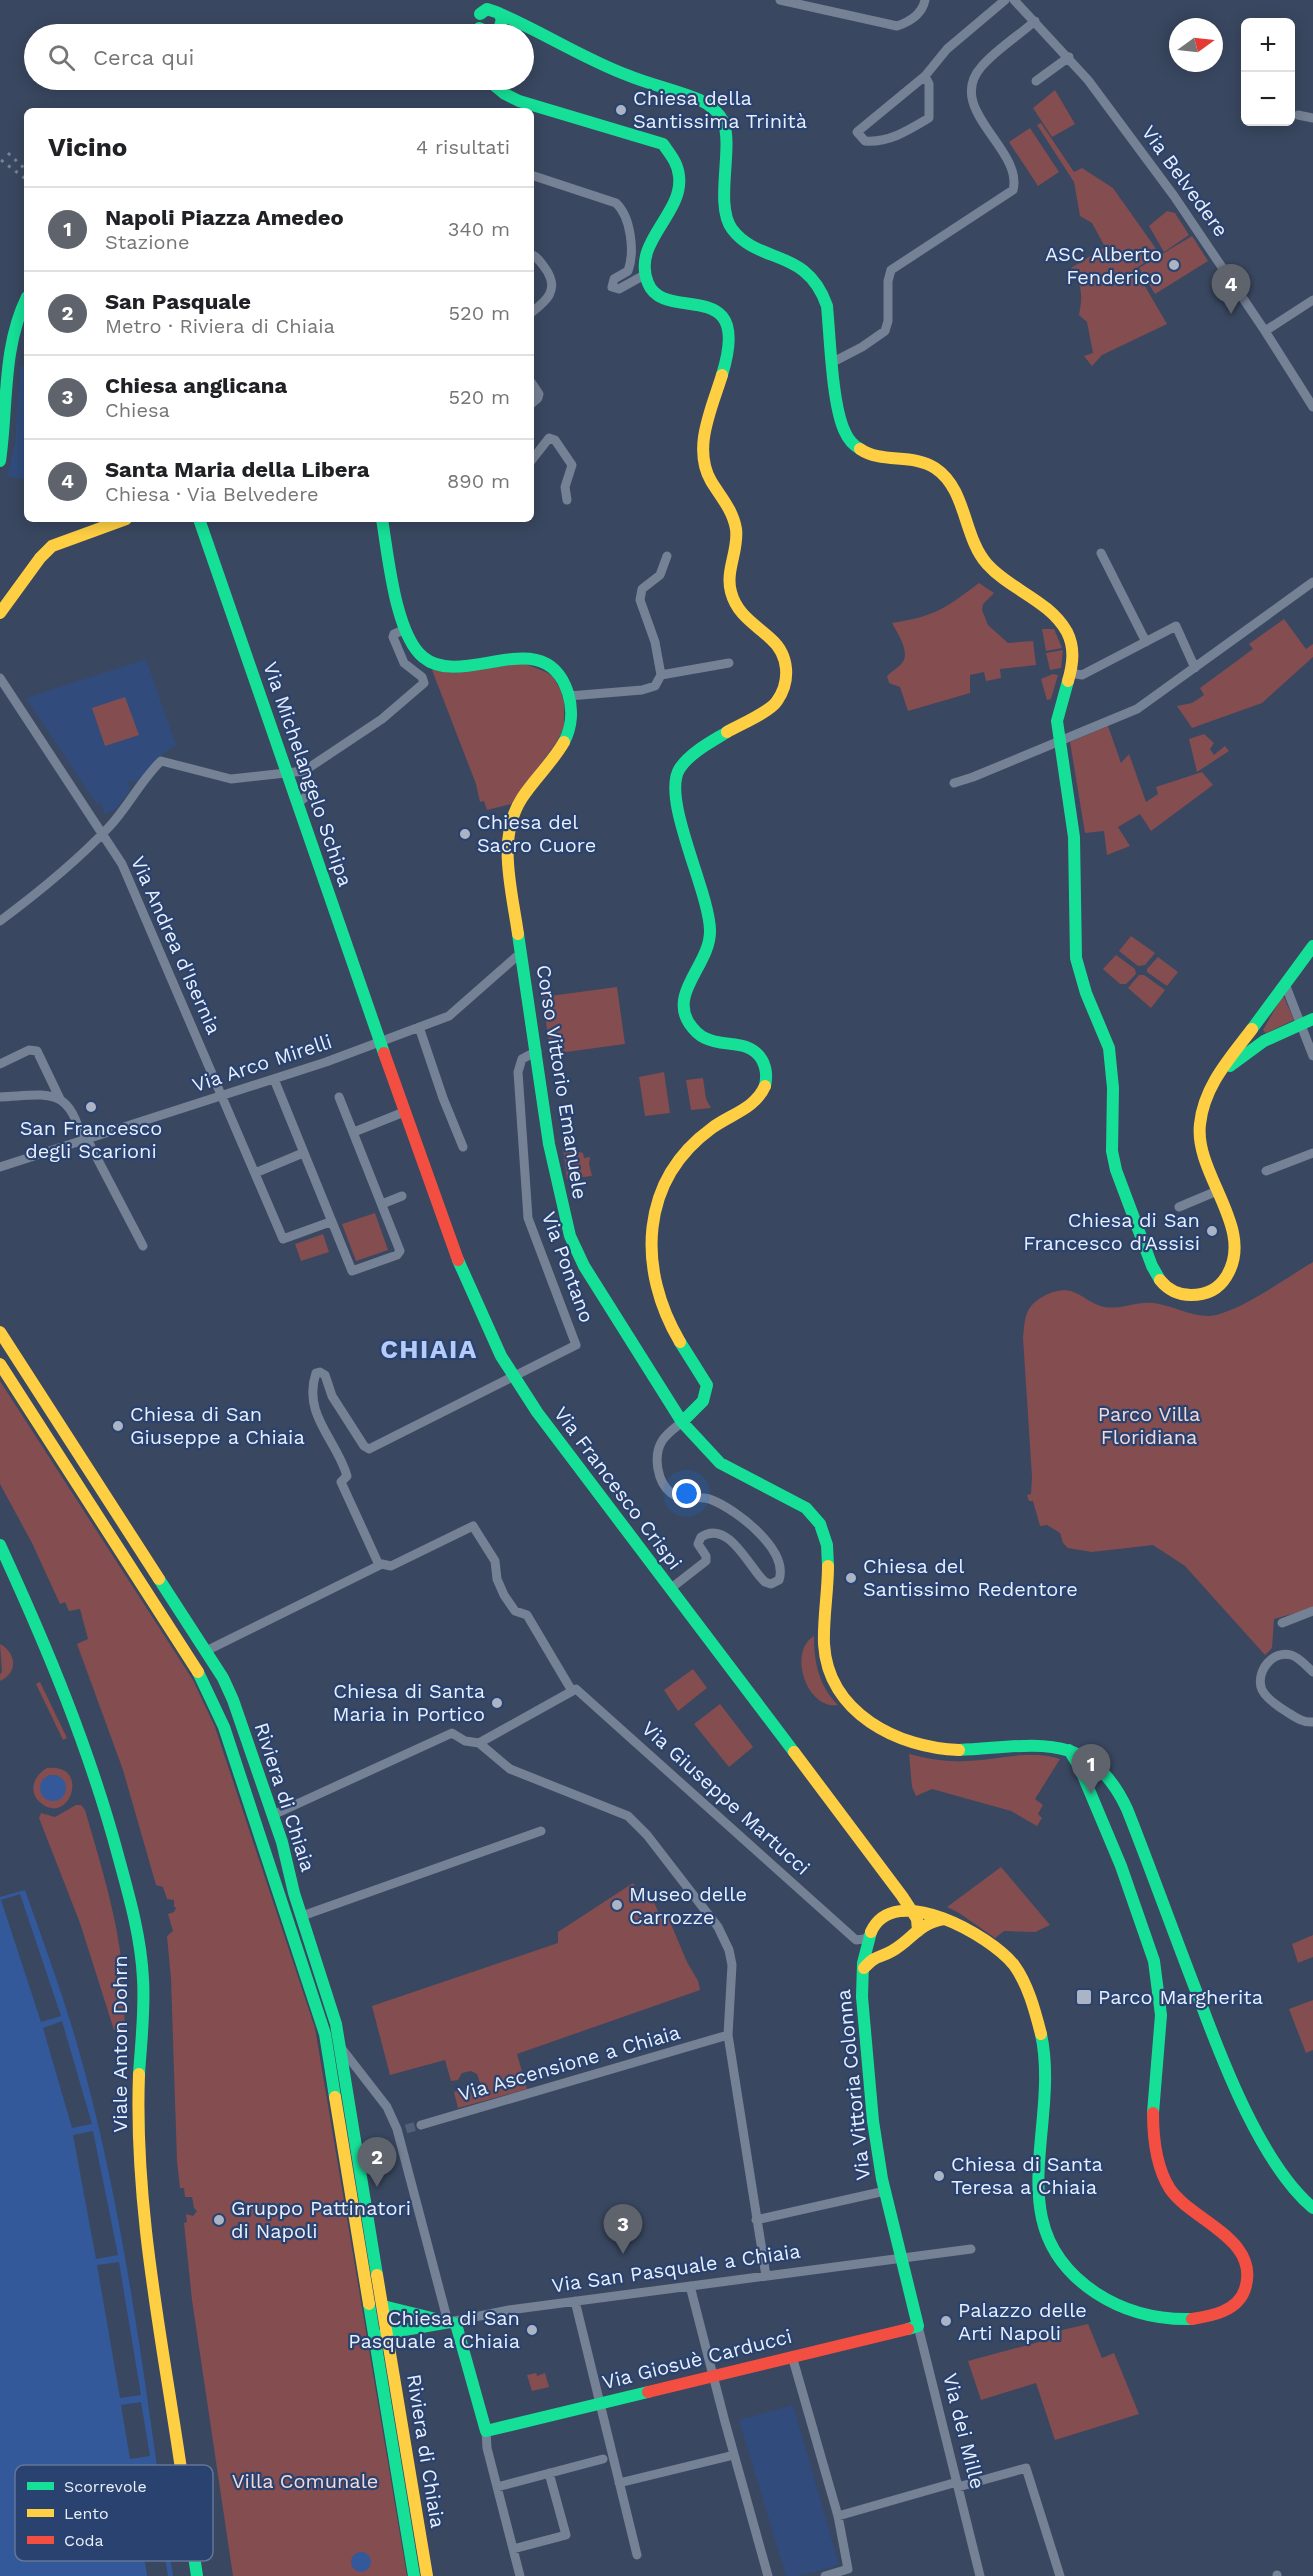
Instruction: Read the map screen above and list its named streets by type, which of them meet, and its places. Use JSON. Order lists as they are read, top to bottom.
{
  "streets": {
    "street": [
      "Via Belvedere",
      "Via Michelangelo Schipa",
      "Via Andrea d'Isernia",
      "Via Arco Mirelli",
      "Corso Vittorio Emanuele",
      "Via Pontano",
      "Via Francesco Crispi",
      "Riviera di Chiaia",
      "Via Giuseppe Martucci",
      "Viale Anton Dohrn",
      "Via Ascensione a Chiaia",
      "Via Vittoria Colonna",
      "Via San Pasquale a Chiaia",
      "Via Giosuè Carducci",
      "Via dei Mille"
    ]
  },
  "crossings": [
    ["Via Michelangelo Schipa", "Via Arco Mirelli"],
    ["Via Michelangelo Schipa", "Via Francesco Crispi"],
    ["Via Andrea d'Isernia", "Via Arco Mirelli"],
    ["Via Arco Mirelli", "Via Francesco Crispi"],
    ["Corso Vittorio Emanuele", "Via Pontano"],
    ["Via Pontano", "Via Francesco Crispi"],
    ["Via Pontano", "Via Giuseppe Martucci"],
    ["Via Francesco Crispi", "Via Giuseppe Martucci"],
    ["Via Francesco Crispi", "Via Vittoria Colonna"],
    ["Riviera di Chiaia", "Via San Pasquale a Chiaia"],
    ["Via Giuseppe Martucci", "Via Vittoria Colonna"],
    ["Via Vittoria Colonna", "Via dei Mille"],
    ["Via San Pasquale a Chiaia", "Via dei Mille"],
    ["Via Giosuè Carducci", "Via dei Mille"]
  ],
  "districts": ["CHIAIA"],
  "parks": ["Parco Villa Floridiana", "Villa Comunale"],
  "places": {
    "other": [
      "Chiesa della Santissima Trinità",
      "ASC Alberto Fenderico",
      "Chiesa del Sacro Cuore",
      "San Francesco degli Scarioni",
      "Chiesa di San Francesco d'Assisi",
      "Chiesa di San Giuseppe a Chiaia",
      "Chiesa del Santissimo Redentore",
      "Chiesa di Santa Maria in Portico",
      "Museo delle Carrozze",
      "Chiesa di Santa Teresa a Chiaia",
      "Gruppo Pattinatori di Napoli",
      "Palazzo delle Arti Napoli",
      "Chiesa di San Pasquale a Chiaia"
    ],
    "transit": ["Parco Margherita"]
  },
  "legend": ["Scorrevole", "Lento", "Coda"],
  "north": "right",
  "page": {
    "map_buttons": ["+", "−"],
    "search": "Cerca qui",
    "heading": ["Vicino", "4 risultati"],
    "list": [
      {
        "mark": "1",
        "name": "Napoli Piazza Amedeo",
        "note": "Stazione",
        "value": "340 m"
      },
      {
        "mark": "2",
        "name": "San Pasquale",
        "note": "Metro · Riviera di Chiaia",
        "value": "520 m"
      },
      {
        "mark": "3",
        "name": "Chiesa anglicana",
        "note": "Chiesa",
        "value": "520 m"
      },
      {
        "mark": "4",
        "name": "Santa Maria della Libera",
        "note": "Chiesa · Via Belvedere",
        "value": "890 m"
      }
    ],
    "pins": [
      "4",
      "1",
      "2",
      "3"
    ]
  }
}
